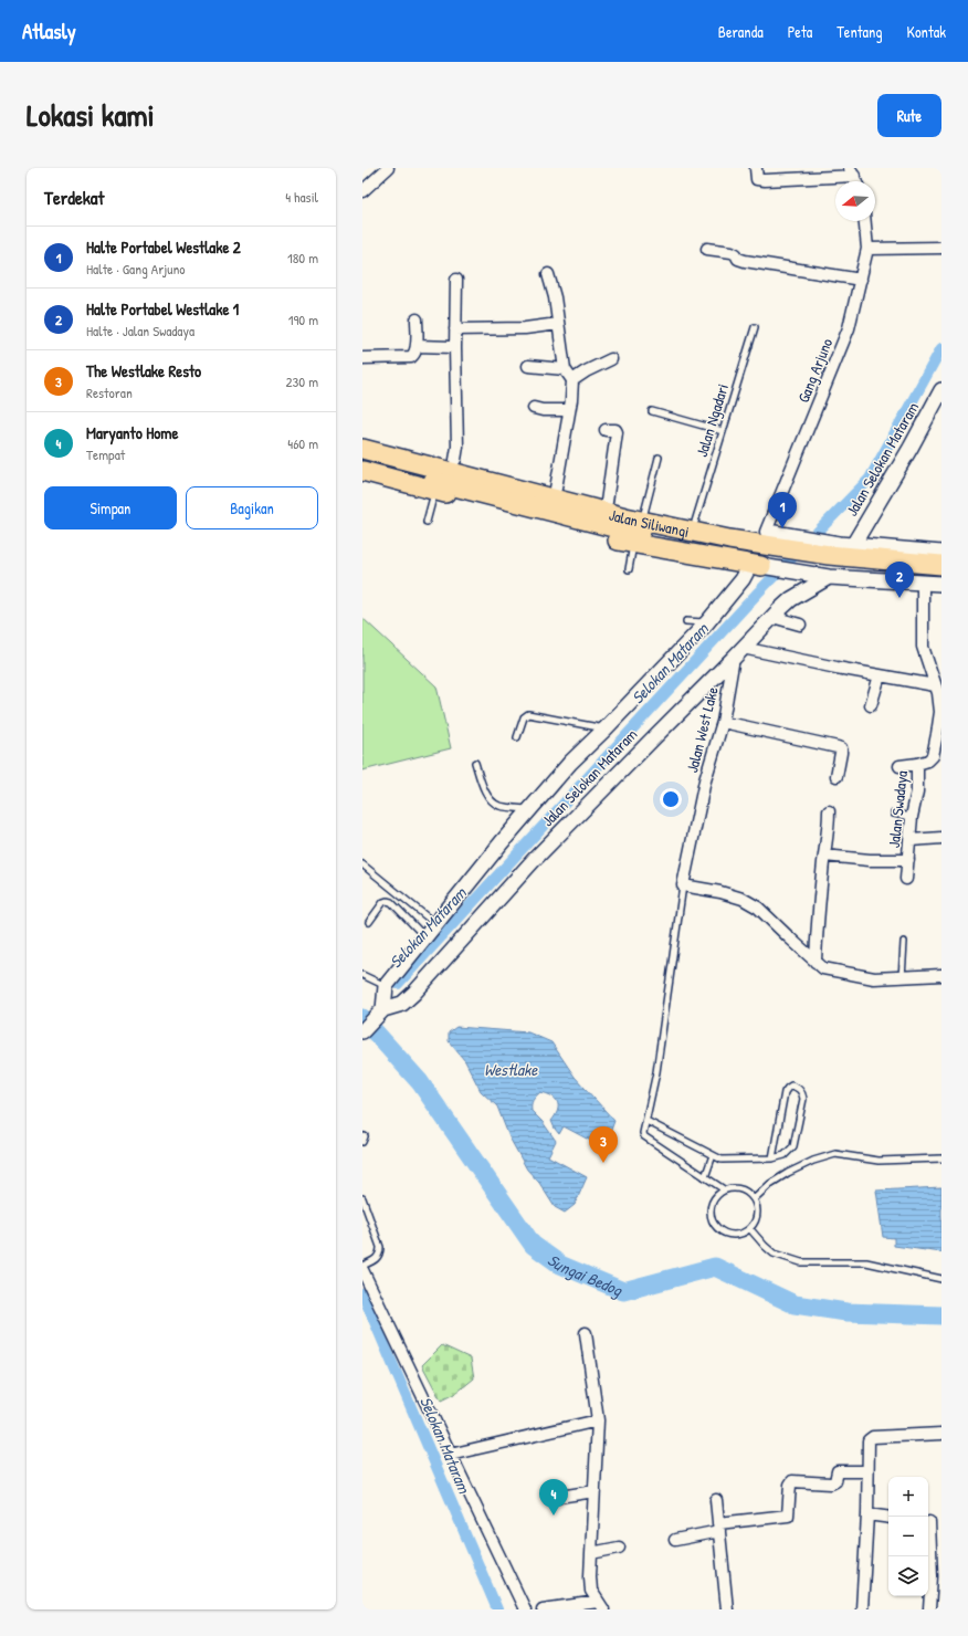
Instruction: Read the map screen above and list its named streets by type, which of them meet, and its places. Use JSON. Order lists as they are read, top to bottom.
{
  "streets": {
    "highway": ["Jalan Siliwangi"],
    "street": [
      "Gang Arjuno",
      "Jalan Selokan Mataram",
      "Jalan West Lake",
      "Jalan Swadaya"
    ],
    "lane": ["Jalan Ngadari"]
  },
  "crossings": [
    ["Jalan Selokan Mataram", "Jalan Siliwangi"],
    ["Jalan Selokan Mataram", "Jalan West Lake"]
  ],
  "water": ["Selokan Mataram", "Westlake", "Sungai Bedog"],
  "north": "left",
  "page": {
    "header": "Atlasly",
    "nav": [
      "Beranda",
      "Peta",
      "Tentang",
      "Kontak"
    ],
    "title": "Lokasi kami",
    "buttons": [
      "Rute",
      ["Simpan", "Bagikan"]
    ],
    "heading": ["Terdekat", "4 hasil"],
    "list": [
      {
        "mark": "1",
        "name": "Halte Portabel Westlake 2",
        "note": "Halte · Gang Arjuno",
        "value": "180 m"
      },
      {
        "mark": "2",
        "name": "Halte Portabel Westlake 1",
        "note": "Halte · Jalan Swadaya",
        "value": "190 m"
      },
      {
        "mark": "3",
        "name": "The Westlake Resto",
        "note": "Restoran",
        "value": "230 m"
      },
      {
        "mark": "4",
        "name": "Maryanto Home",
        "note": "Tempat",
        "value": "460 m"
      }
    ],
    "pins": [
      "1",
      "2",
      "3",
      "4"
    ],
    "map_buttons": ["+", "−"]
  }
}
